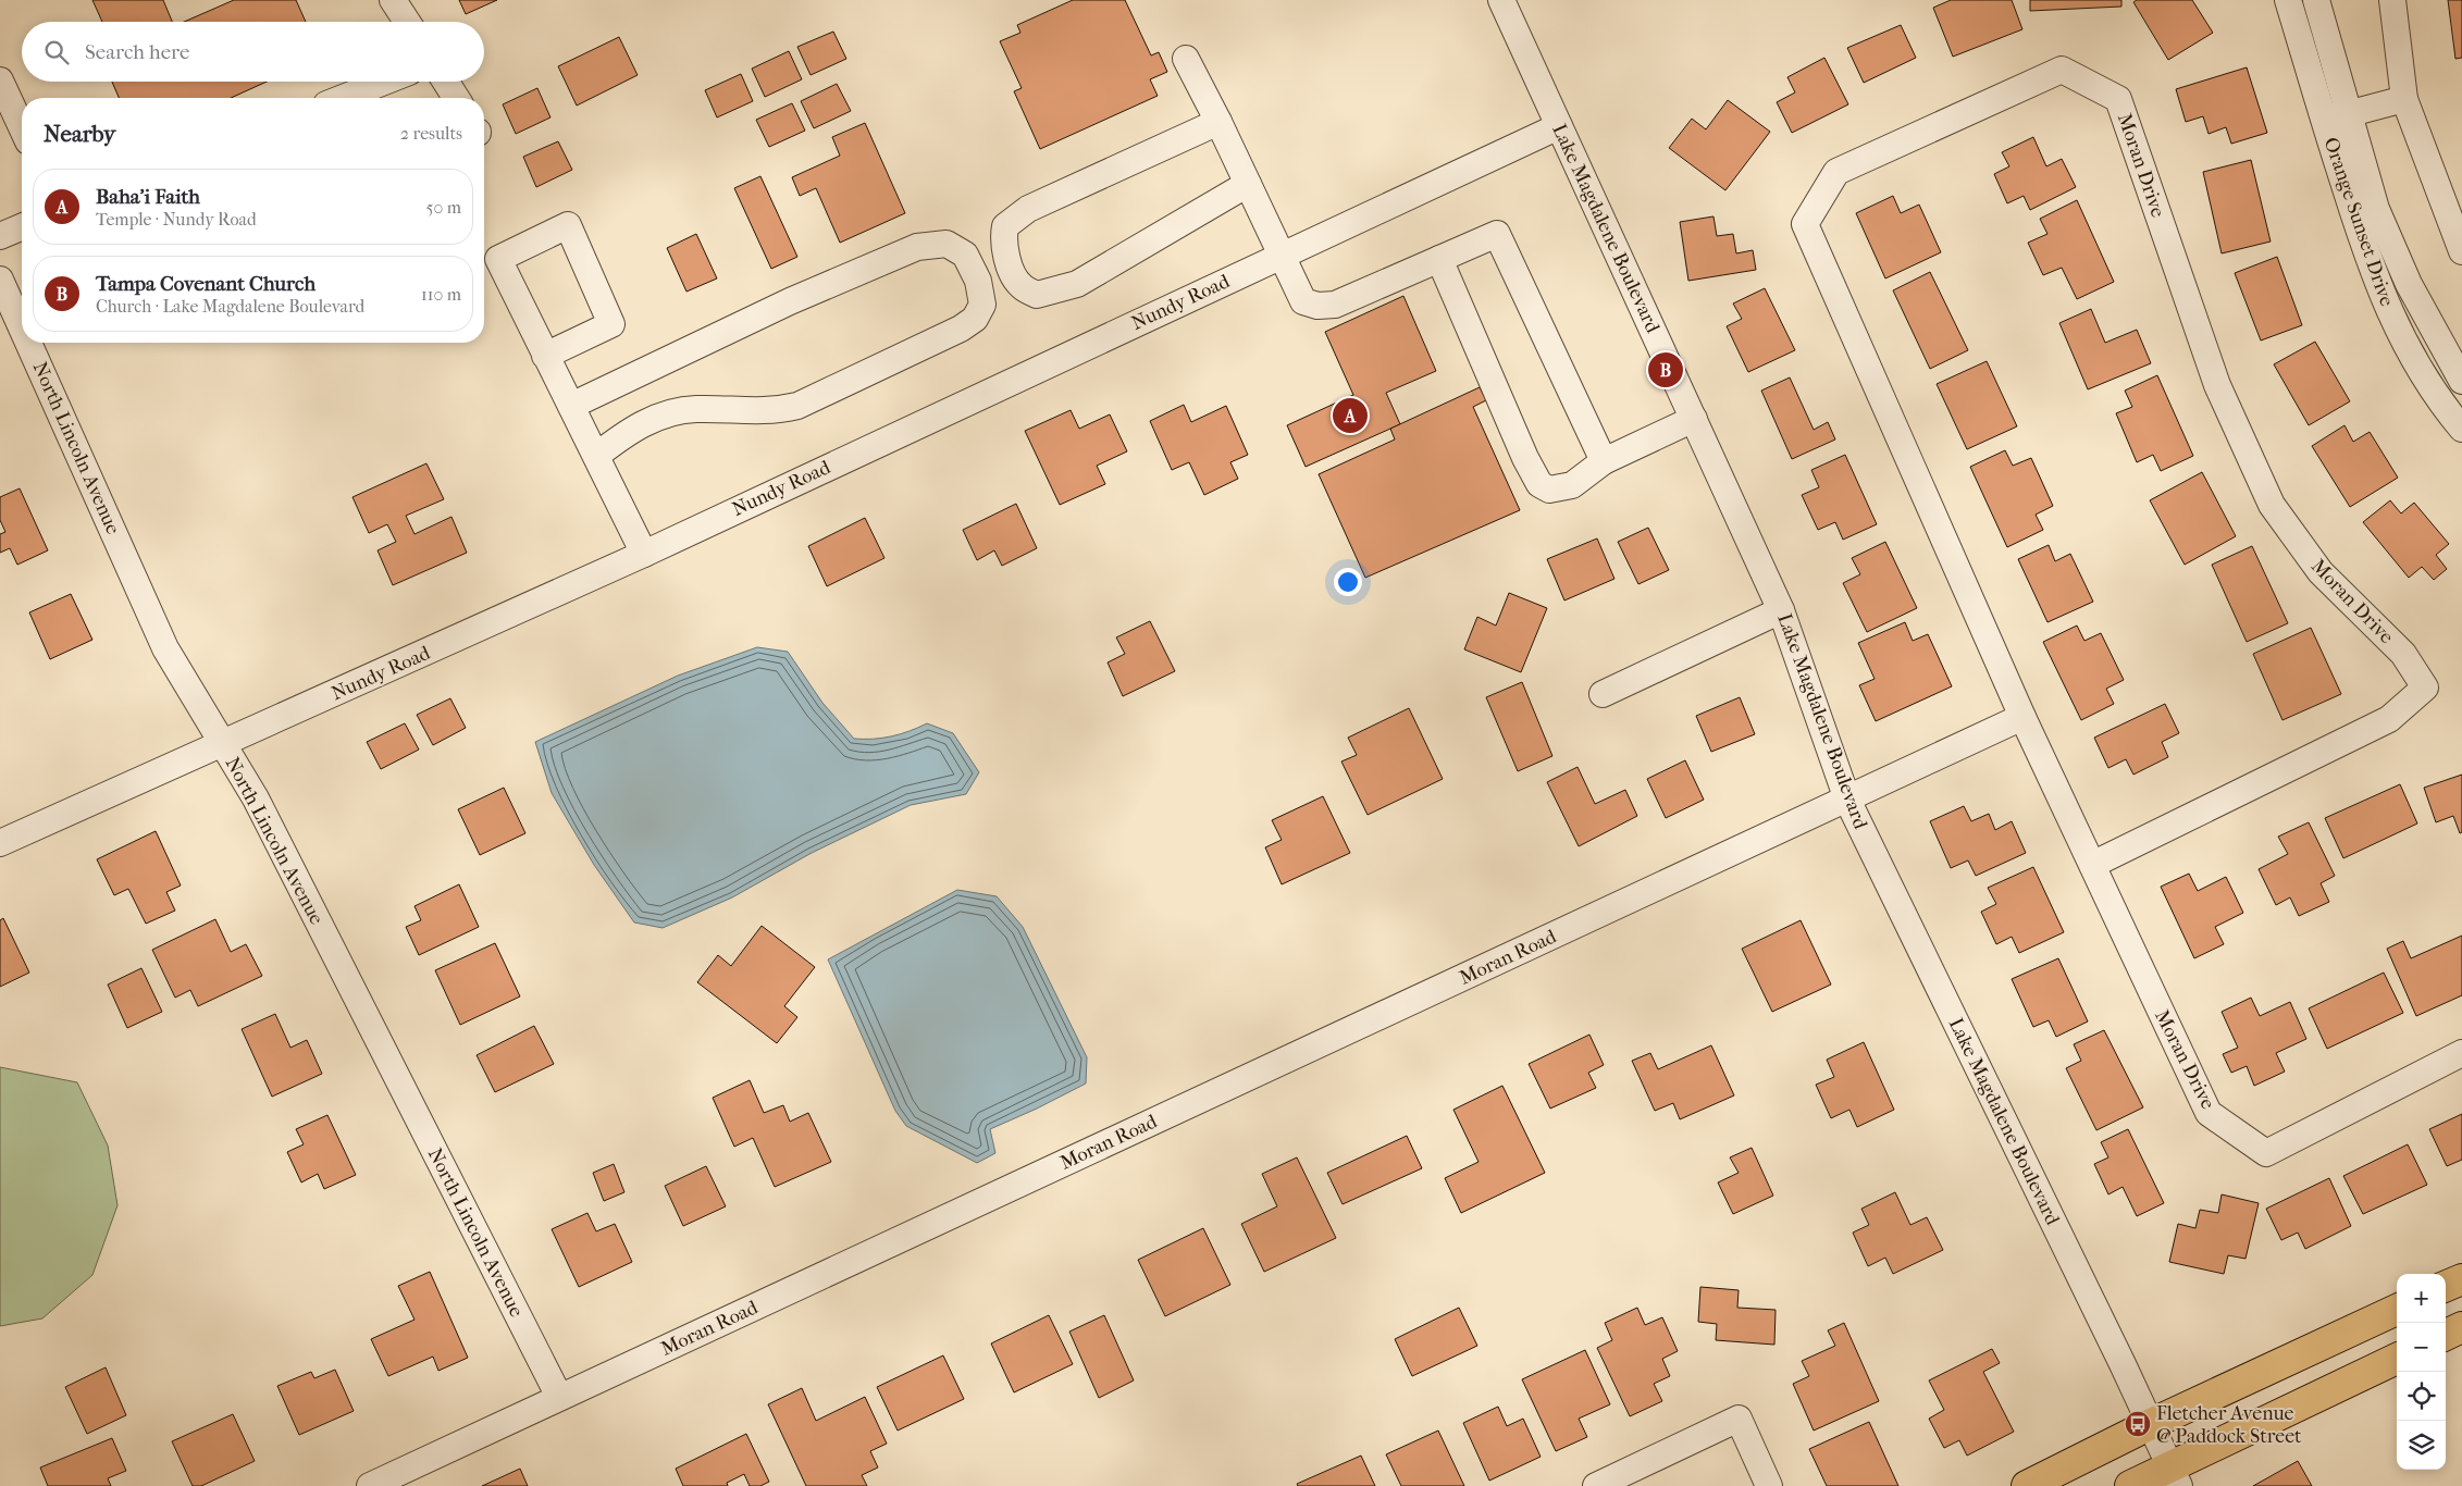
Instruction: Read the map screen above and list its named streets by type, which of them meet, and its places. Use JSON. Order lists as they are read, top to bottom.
{
  "streets": {
    "street": [
      "Moran Drive",
      "Orange Sunset Drive",
      "Lake Magdalene Boulevard",
      "Nundy Road",
      "North Lincoln Avenue",
      "Moran Road"
    ]
  },
  "crossings": [
    ["Moran Drive", "Moran Road"],
    ["Lake Magdalene Boulevard", "Nundy Road"],
    ["Lake Magdalene Boulevard", "Moran Road"],
    ["Nundy Road", "North Lincoln Avenue"],
    ["North Lincoln Avenue", "Moran Road"]
  ],
  "places": {
    "bus stop": ["Fletcher Avenue @ Paddock Street"]
  },
  "page": {
    "search": "Search here",
    "heading": ["Nearby", "2 results"],
    "list": [
      {
        "mark": "A",
        "name": "Baha'i Faith",
        "note": "Temple · Nundy Road",
        "value": "50 m"
      },
      {
        "mark": "B",
        "name": "Tampa Covenant Church",
        "note": "Church · Lake Magdalene Boulevard",
        "value": "110 m"
      }
    ],
    "pins": ["B", "A"],
    "map_buttons": ["+", "−"]
  }
}
